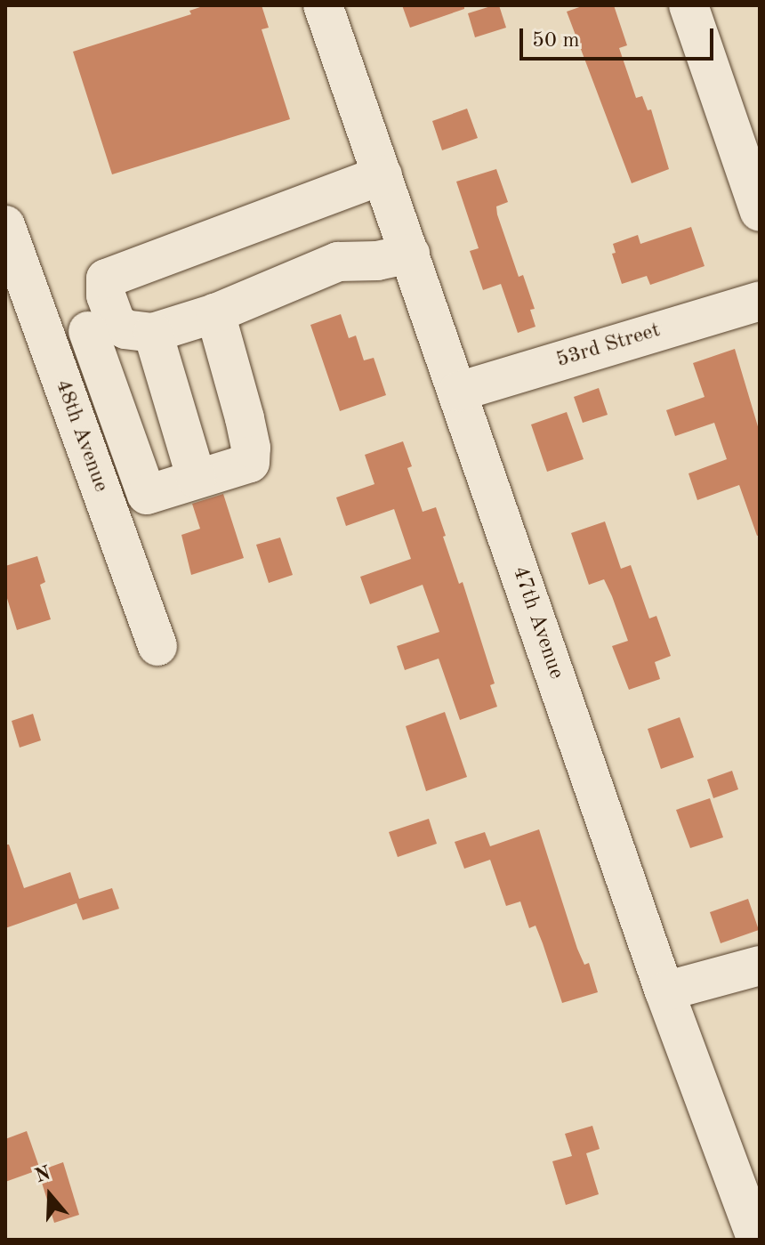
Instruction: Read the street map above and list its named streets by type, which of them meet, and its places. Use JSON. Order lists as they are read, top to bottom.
{
  "streets": {
    "street": ["53rd Street", "48th Avenue", "47th Avenue"]
  },
  "crossings": [
    ["53rd Street", "47th Avenue"]
  ],
  "scale_bar": "50 m",
  "north": "top"
}
